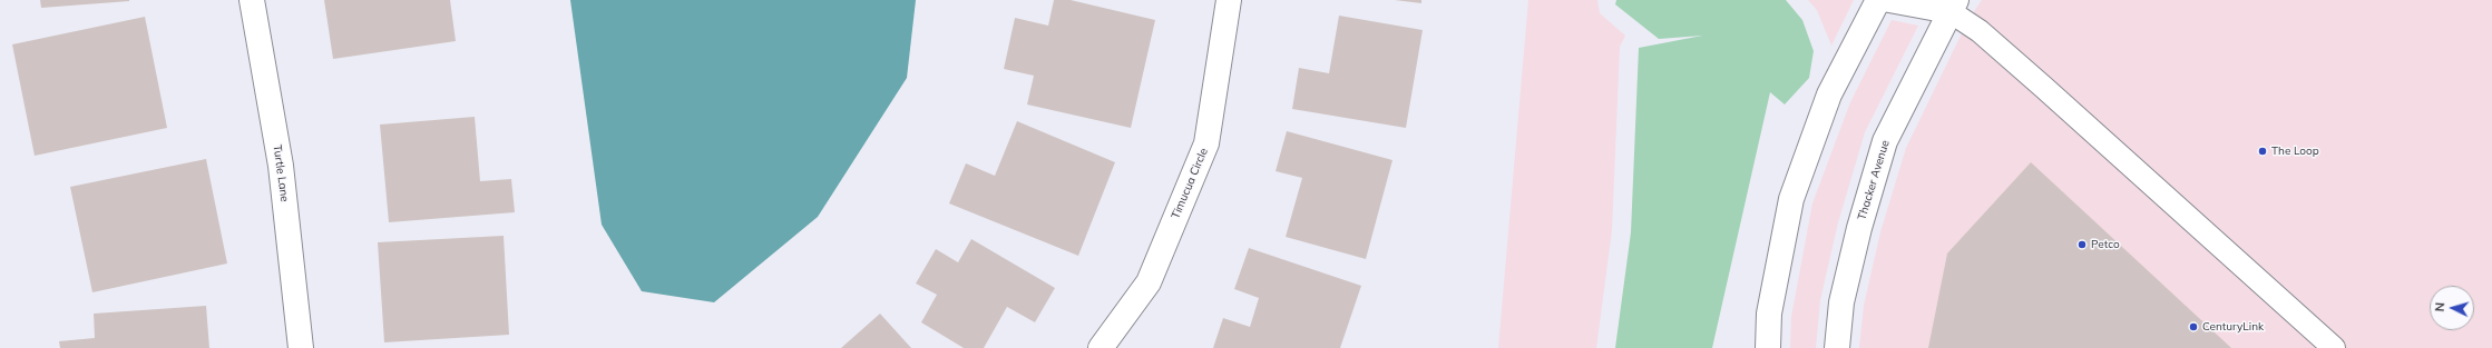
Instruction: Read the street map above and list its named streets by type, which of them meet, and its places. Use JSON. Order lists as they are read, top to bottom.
{
  "streets": {
    "street": ["Turtle Lane", "Thacker Avenue", "Timucua Circle"]
  },
  "places": ["The Loop", "Petco", "CenturyLink"],
  "north": "left"
}
